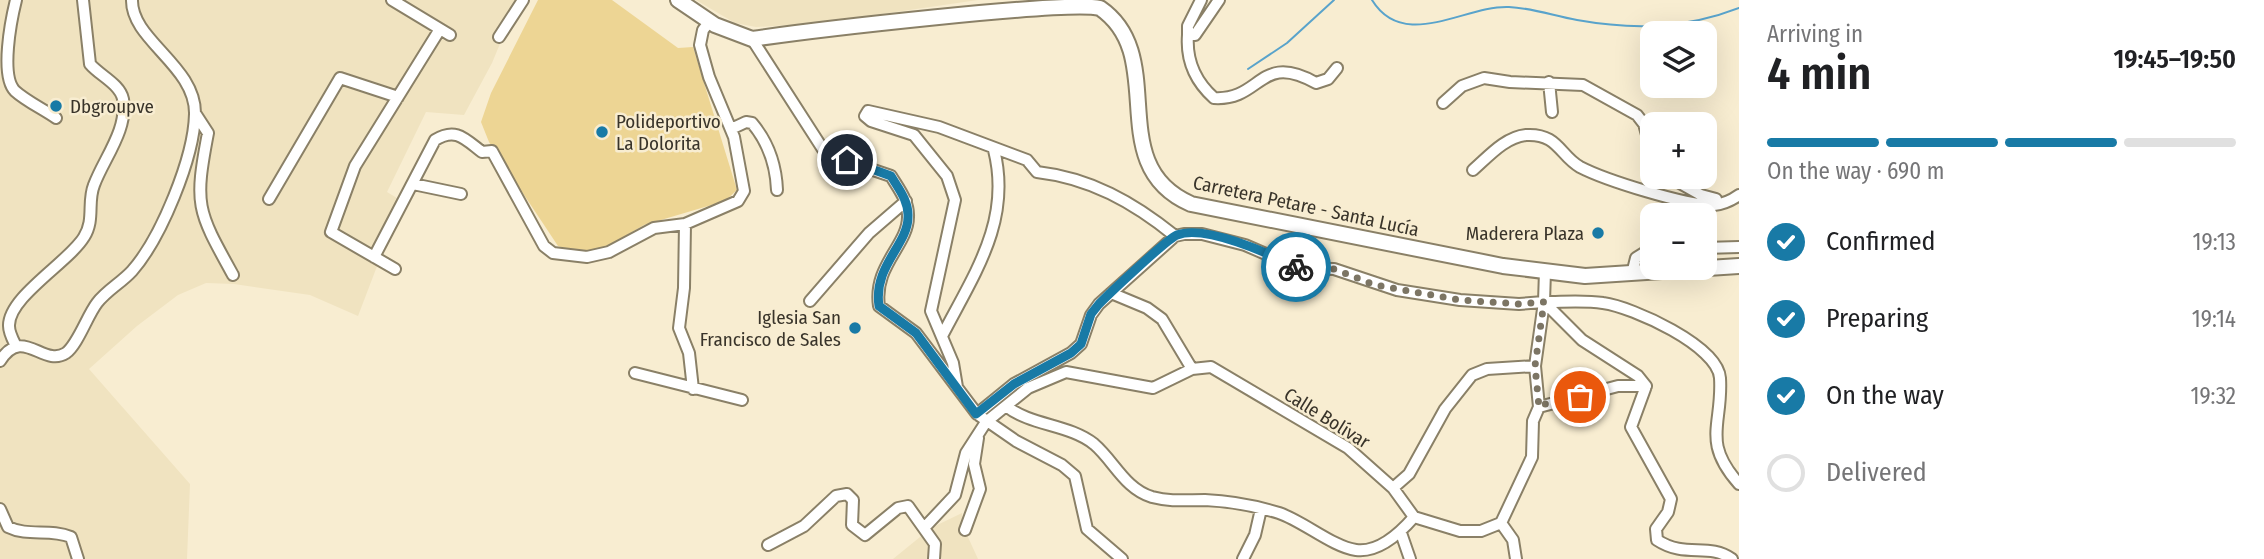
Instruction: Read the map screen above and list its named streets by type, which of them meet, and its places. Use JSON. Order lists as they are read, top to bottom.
{
  "streets": {
    "main road": ["Carretera Petare - Santa Lucía"],
    "street": ["Calle Bolívar"]
  },
  "places": [
    "Dbgroupve",
    "Polideportivo La Dolorita",
    "Maderera Plaza",
    "Iglesia San Francisco de Sales"
  ],
  "page": {
    "heading": ["4 min", "Arriving in", "19:45–19:50"],
    "map_buttons": ["+", "−"],
    "bar": "On the way · 690 m",
    "list": [
      ["Confirmed", "19:13"],
      ["Preparing", "19:14"],
      ["On the way", "19:32"],
      "Delivered"
    ]
  }
}
